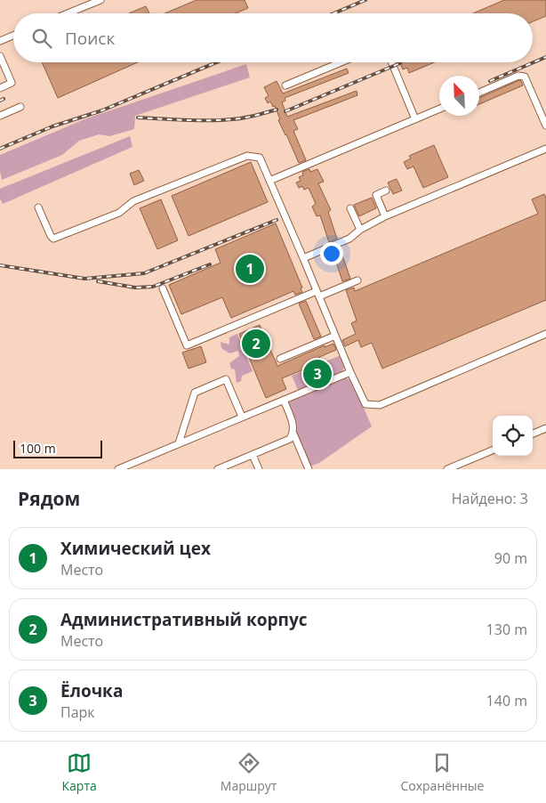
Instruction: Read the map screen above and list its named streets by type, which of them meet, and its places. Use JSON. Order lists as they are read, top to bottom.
{
  "scale_bar": "100 m",
  "north": "top left",
  "page": {
    "search": "Поиск",
    "pins": ["1", "2", "3"],
    "scale": "100 m",
    "heading": ["Рядом", "Найдено: 3"],
    "list": [
      {
        "mark": "1",
        "name": "Химический цех",
        "note": "Место",
        "value": "90 m"
      },
      {
        "mark": "2",
        "name": "Административный корпус",
        "note": "Место",
        "value": "130 m"
      },
      {
        "mark": "3",
        "name": "Ёлочка",
        "note": "Парк",
        "value": "140 m"
      }
    ],
    "nav": ["Карта", "Маршрут", "Сохранённые"]
  }
}
